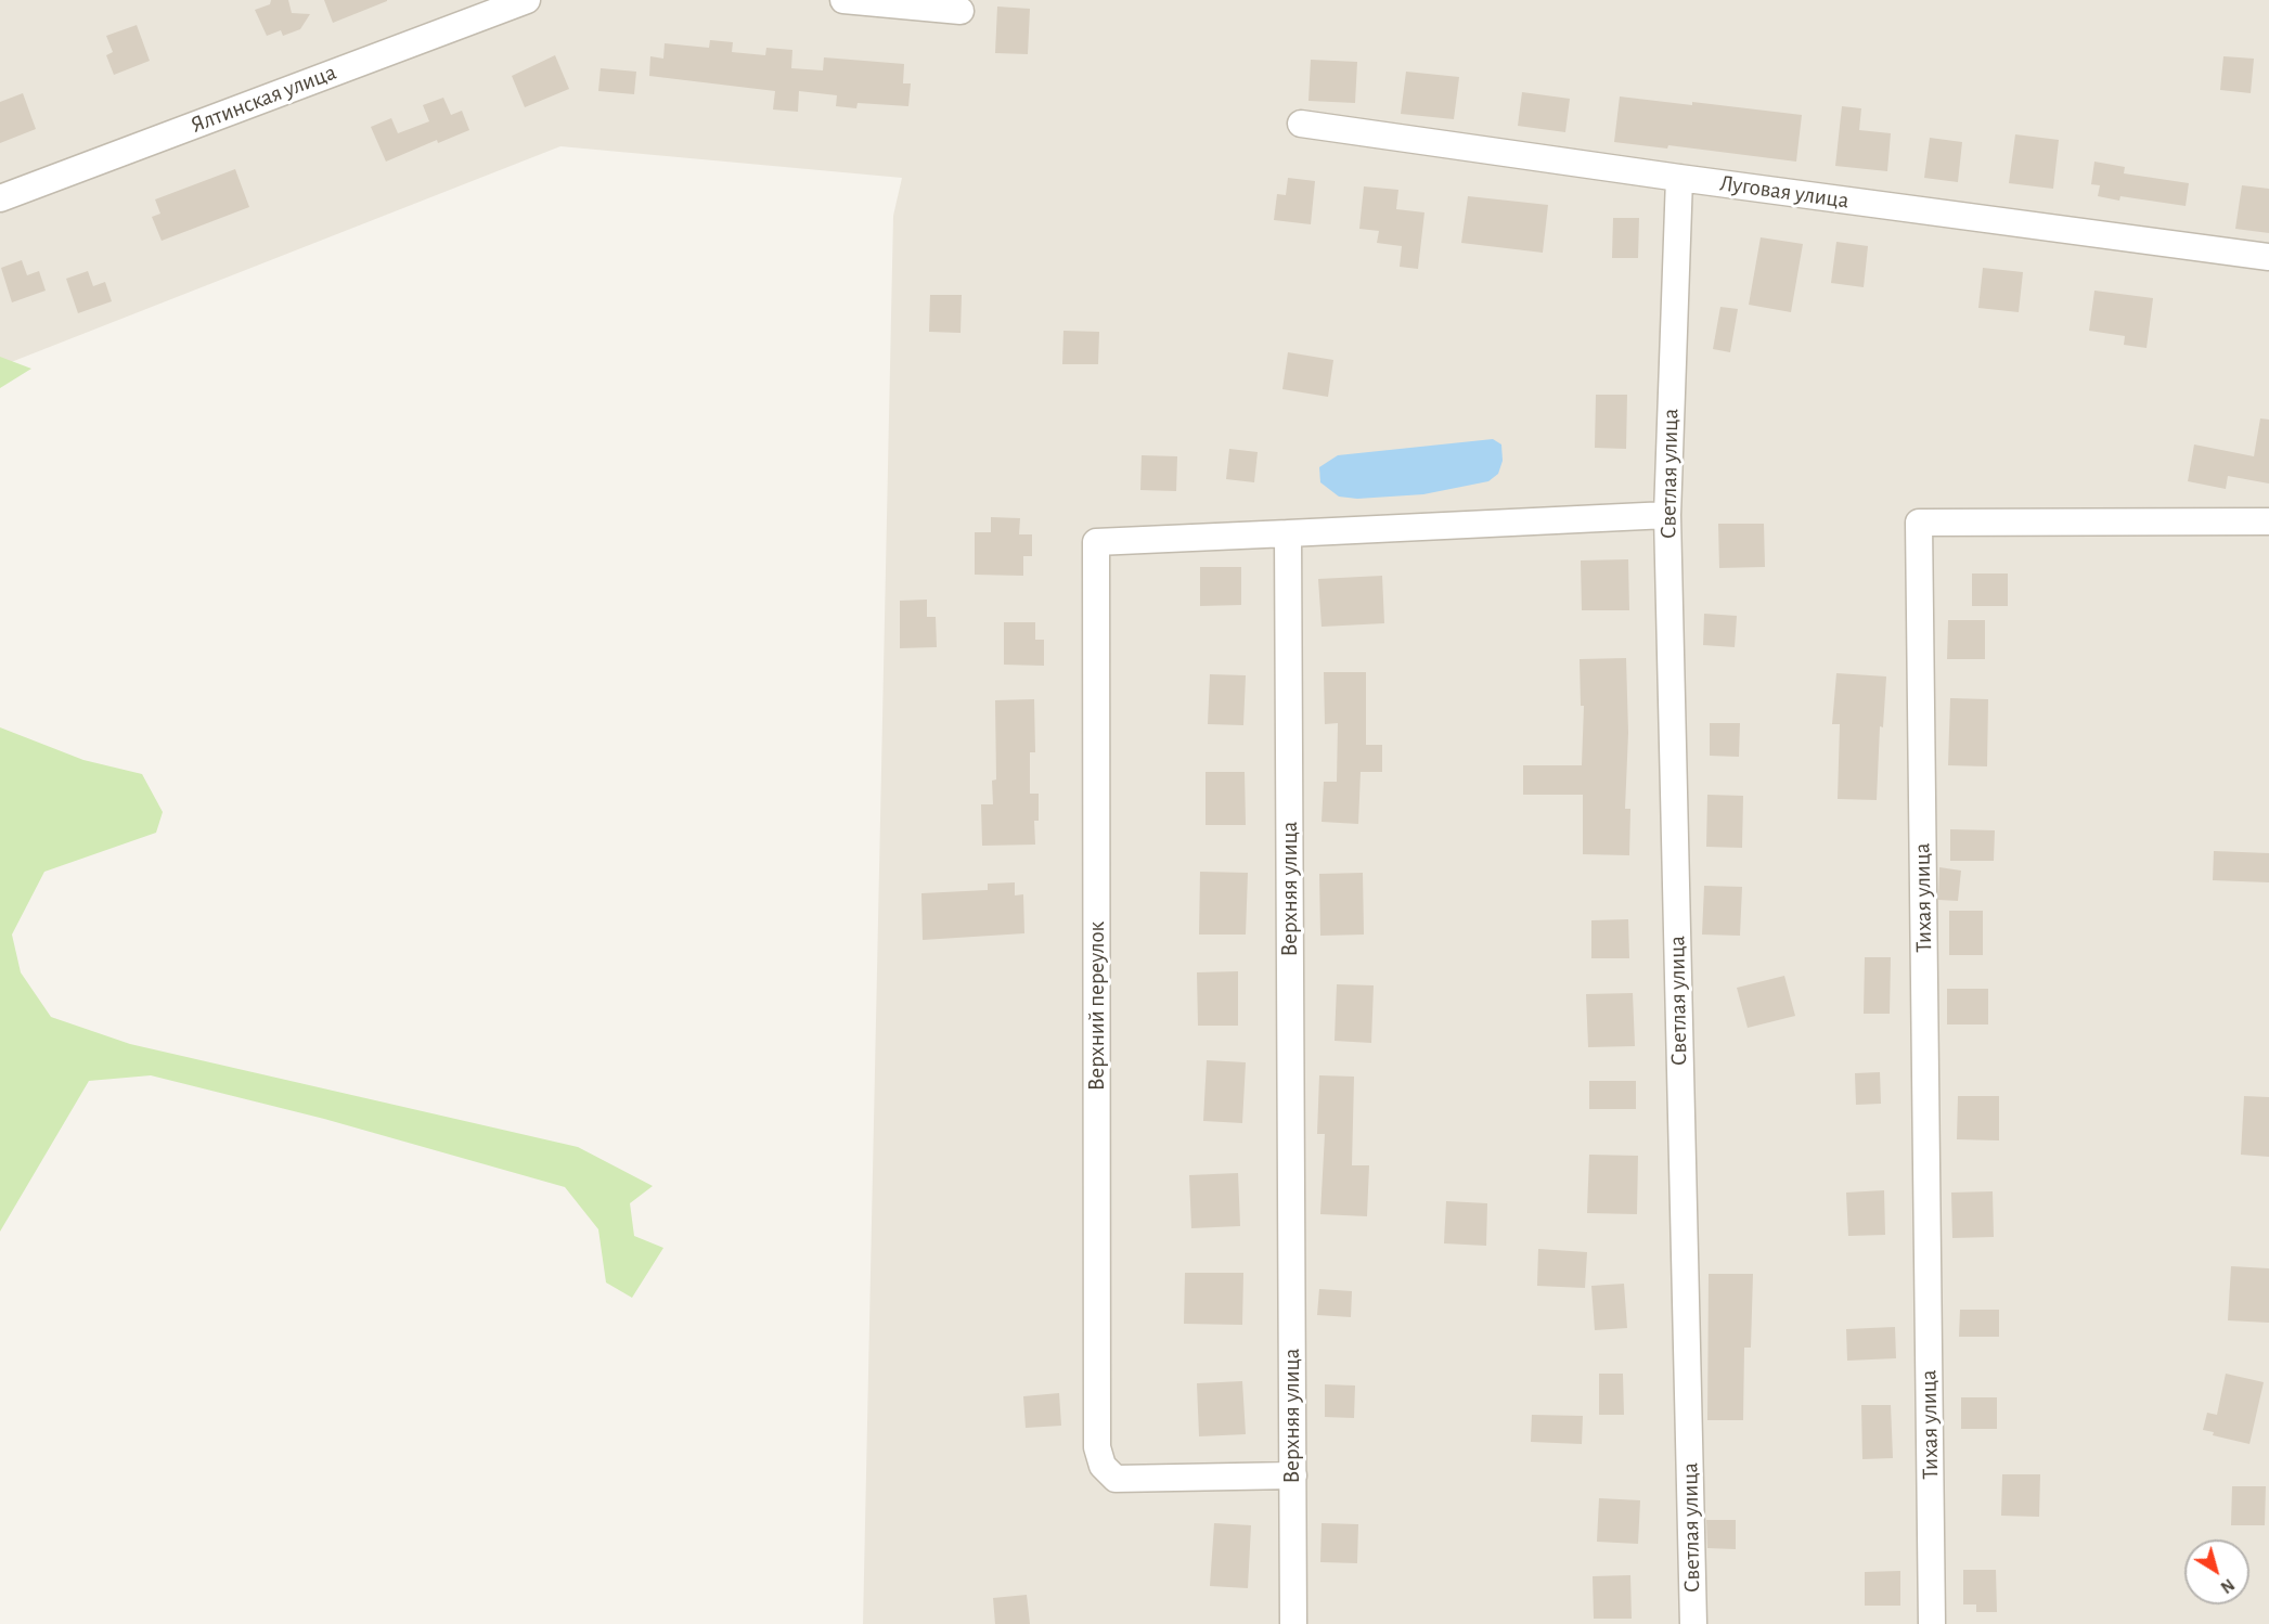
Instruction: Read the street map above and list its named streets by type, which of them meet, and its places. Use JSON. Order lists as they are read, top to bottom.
{
  "streets": {
    "street": [
      "Ялтинская улица",
      "Луговая улица",
      "Светлая улица",
      "Верхняя улица",
      "Тихая улица",
      "Верхний переулок"
    ]
  },
  "crossings": [
    ["Луговая улица", "Светлая улица"],
    ["Верхняя улица", "Верхний переулок"]
  ],
  "north": "bottom right"
}
